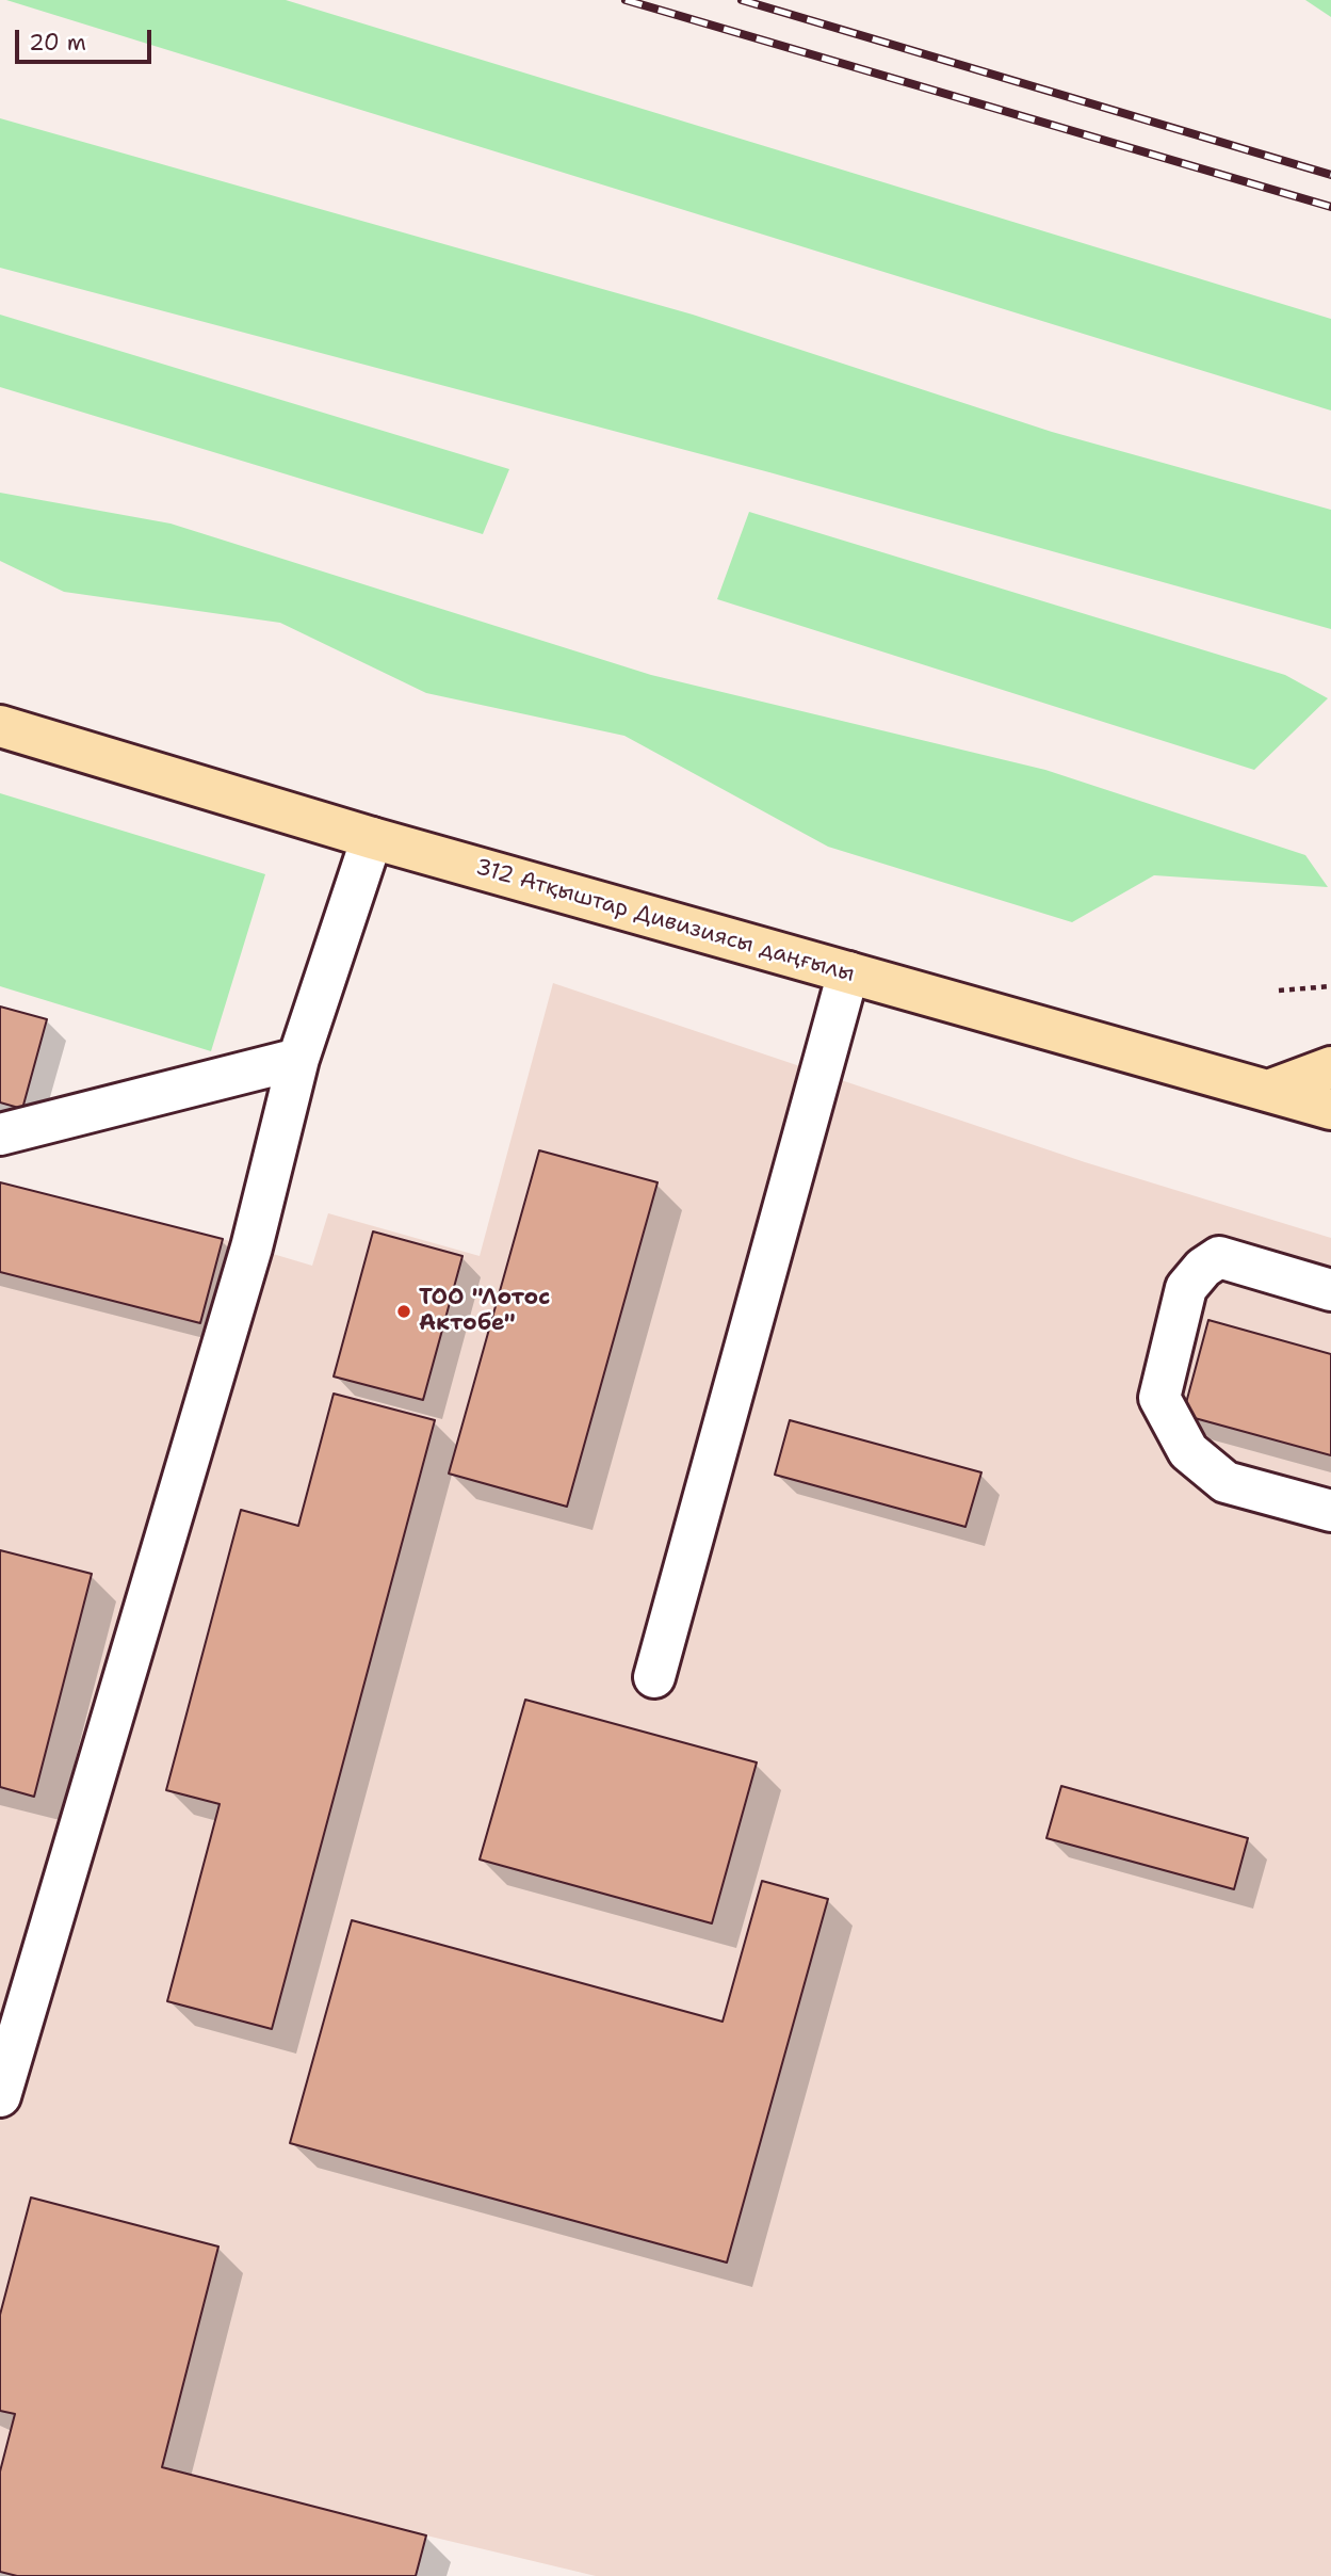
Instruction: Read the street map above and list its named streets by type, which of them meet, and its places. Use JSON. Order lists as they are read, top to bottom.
{
  "streets": {
    "highway": ["312 Атқыштар Дивизиясы даңғылы"]
  },
  "places": ["ТОО \"Лотос Актобе\""],
  "scale_bar": "20 m"
}
